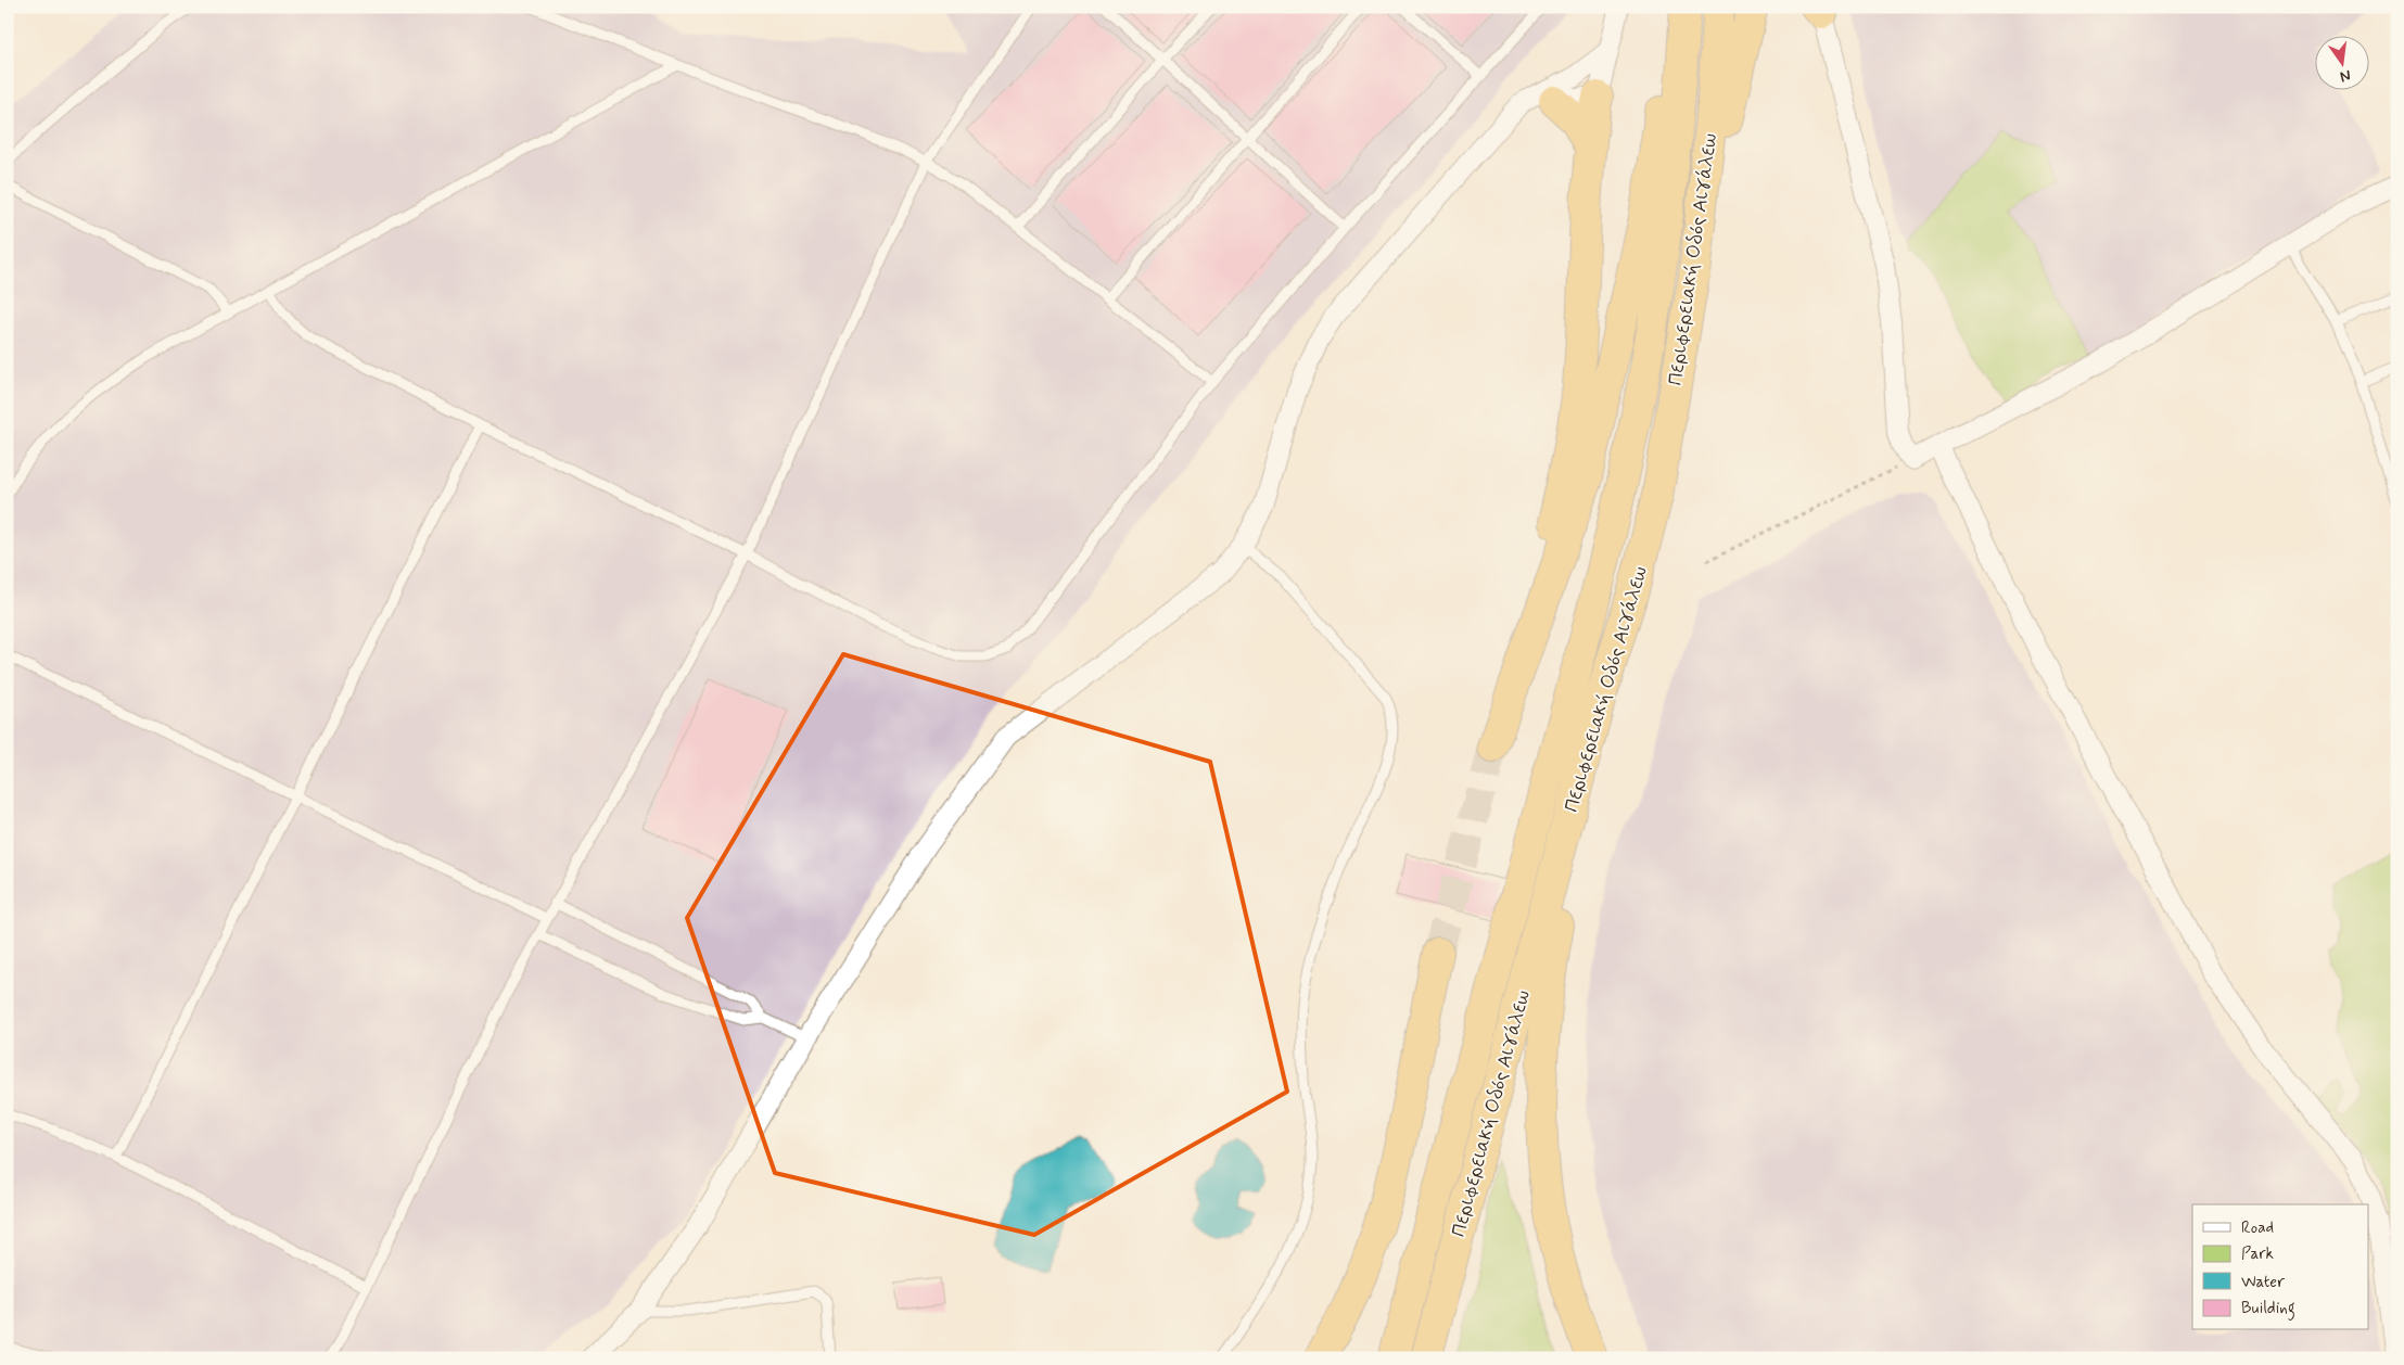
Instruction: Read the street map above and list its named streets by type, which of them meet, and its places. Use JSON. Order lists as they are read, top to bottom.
{
  "streets": {
    "highway": ["Περιφερειακή Οδός Αιγάλεω"]
  },
  "legend": [
    "Road",
    "Park",
    "Water",
    "Building"
  ],
  "north": "bottom"
}
